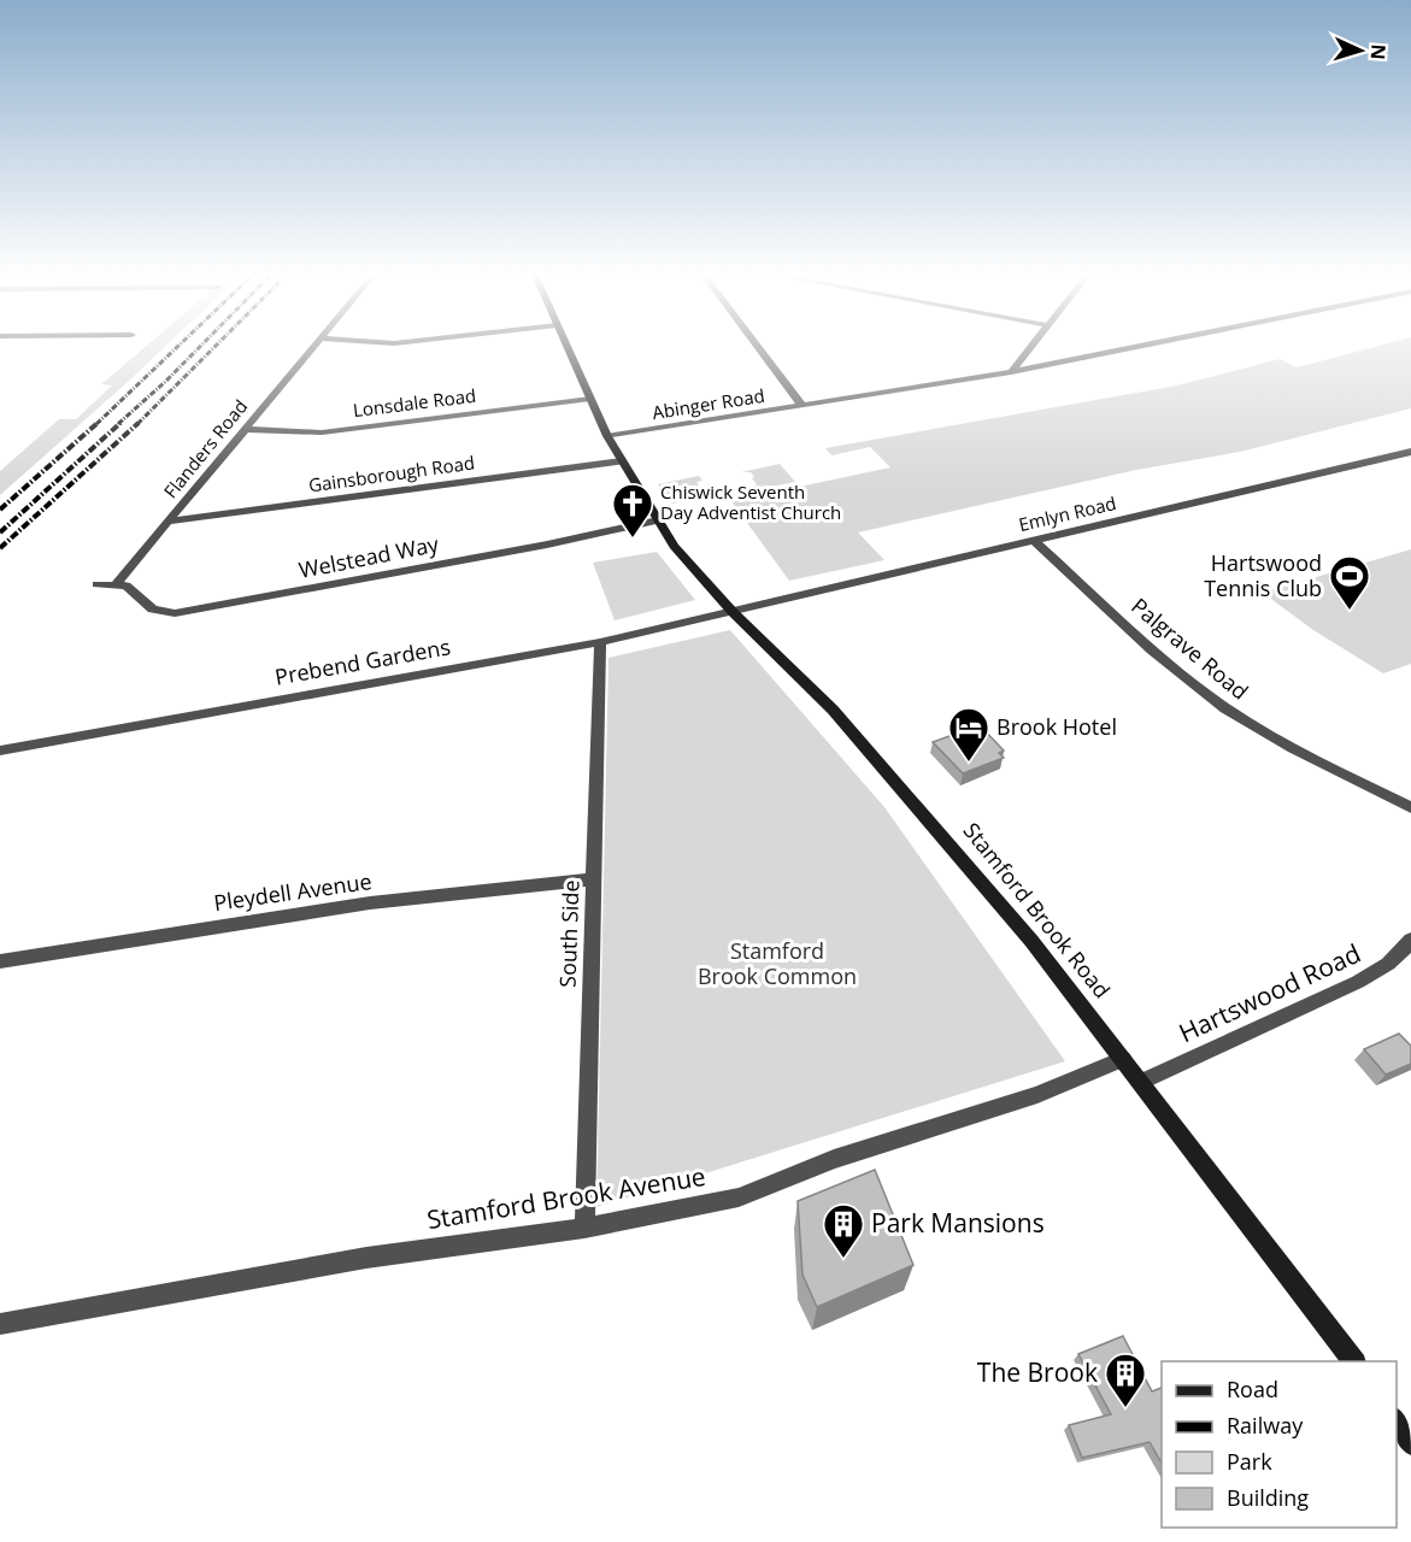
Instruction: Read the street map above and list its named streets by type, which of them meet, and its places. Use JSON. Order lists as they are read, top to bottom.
{
  "streets": {
    "main road": ["Stamford Brook Road"],
    "street": [
      "Lonsdale Road",
      "Abinger Road",
      "Flanders Road",
      "Gainsborough Road",
      "Emlyn Road",
      "Welstead Way",
      "Palgrave Road",
      "Prebend Gardens",
      "Pleydell Avenue",
      "South Side",
      "Hartswood Road",
      "Stamford Brook Avenue"
    ]
  },
  "crossings": [
    ["Lonsdale Road", "Flanders Road"],
    ["Lonsdale Road", "Stamford Brook Road"],
    ["Abinger Road", "Stamford Brook Road"],
    ["Flanders Road", "Gainsborough Road"],
    ["Flanders Road", "Welstead Way"],
    ["Gainsborough Road", "Stamford Brook Road"],
    ["Emlyn Road", "Palgrave Road"],
    ["Emlyn Road", "Prebend Gardens"],
    ["Emlyn Road", "Stamford Brook Road"],
    ["Welstead Way", "Stamford Brook Road"],
    ["Prebend Gardens", "Stamford Brook Road"],
    ["Prebend Gardens", "South Side"],
    ["Pleydell Avenue", "South Side"],
    ["Stamford Brook Road", "Hartswood Road"],
    ["Stamford Brook Road", "Stamford Brook Avenue"],
    ["South Side", "Stamford Brook Avenue"]
  ],
  "parks": ["Stamford Brook Common"],
  "places": {
    "church": ["Chiswick Seventh Day Adventist Church"],
    "sports": ["Hartswood Tennis Club"],
    "hotel": ["Brook Hotel"],
    "building": ["Park Mansions", "The Brook"]
  },
  "legend": [
    "Road",
    "Railway",
    "Park",
    "Building"
  ],
  "north": "right"
}
